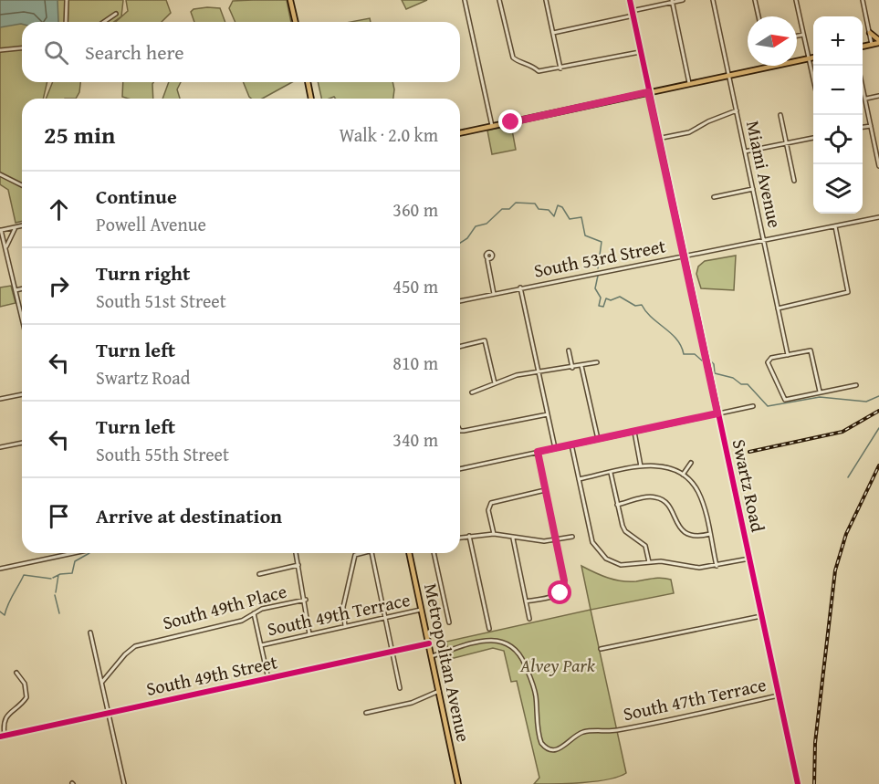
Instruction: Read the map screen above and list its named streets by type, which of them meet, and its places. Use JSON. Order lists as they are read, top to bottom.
{
  "streets": {
    "main road": ["Metropolitan Avenue"],
    "street": [
      "Miami Avenue",
      "South 53rd Street",
      "Swartz Road",
      "South 49th Place",
      "South 49th Terrace",
      "South 49th Street",
      "South 47th Terrace"
    ]
  },
  "crossings": [
    ["Miami Avenue", "South 53rd Street"],
    ["South 53rd Street", "Swartz Road"],
    ["Swartz Road", "South 47th Terrace"],
    ["South 49th Terrace", "Metropolitan Avenue"],
    ["Metropolitan Avenue", "South 49th Street"],
    ["Metropolitan Avenue", "South 47th Terrace"]
  ],
  "parks": ["Alvey Park"],
  "north": "right",
  "page": {
    "map_buttons": ["+", "−"],
    "search": "Search here",
    "heading": ["25 min", "Walk · 2.0 km"],
    "list": [
      ["Continue", "Powell Avenue", "360 m"],
      ["Turn right", "South 51st Street", "450 m"],
      ["Turn left", "Swartz Road", "810 m"],
      ["Turn left", "South 55th Street", "340 m"],
      "Arrive at destination"
    ]
  }
}
